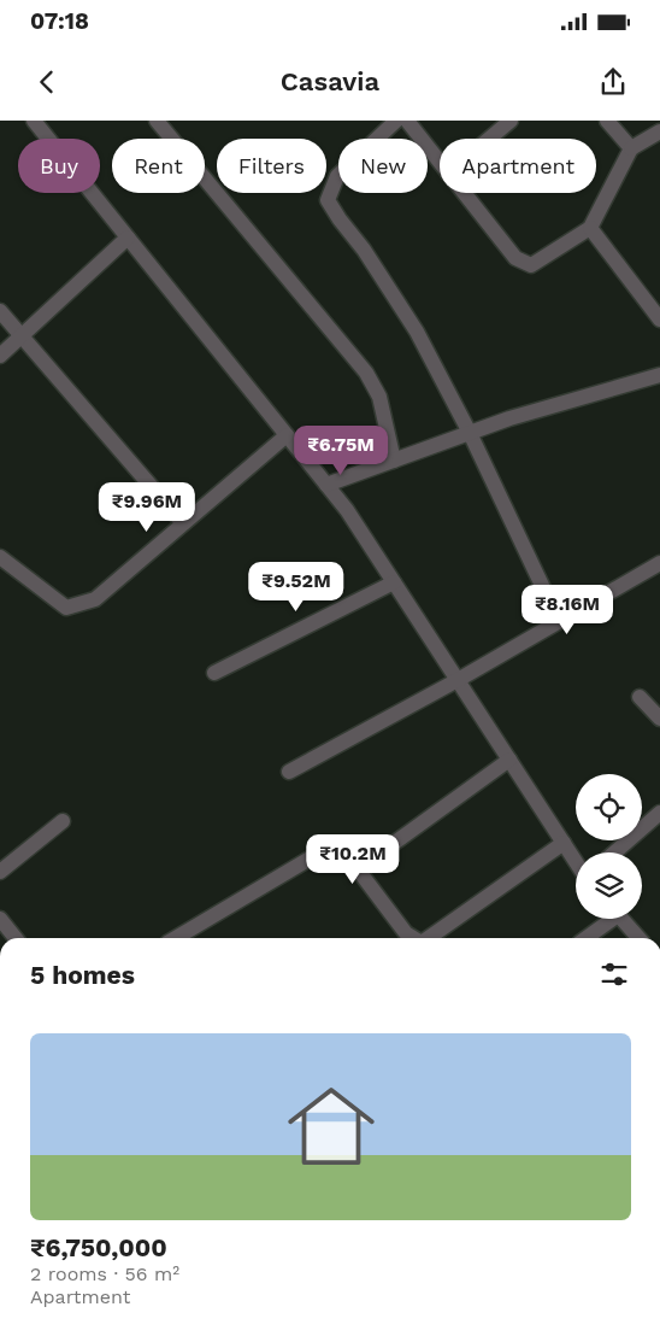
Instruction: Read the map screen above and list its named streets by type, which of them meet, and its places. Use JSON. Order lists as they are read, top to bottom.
{
  "page": {
    "status": "07:18",
    "header": "Casavia",
    "chip": [
      "Buy",
      "Rent",
      "Filters",
      "New",
      "Apartment"
    ],
    "price": [
      "₹6.75M",
      "₹9.96M",
      "₹9.52M",
      "₹8.16M",
      "₹10.2M"
    ],
    "heading": "5 homes",
    "list": [
      {
        "name": "₹6,750,000",
        "note": "2 rooms · 56 m² · Apartment"
      }
    ]
  }
}
